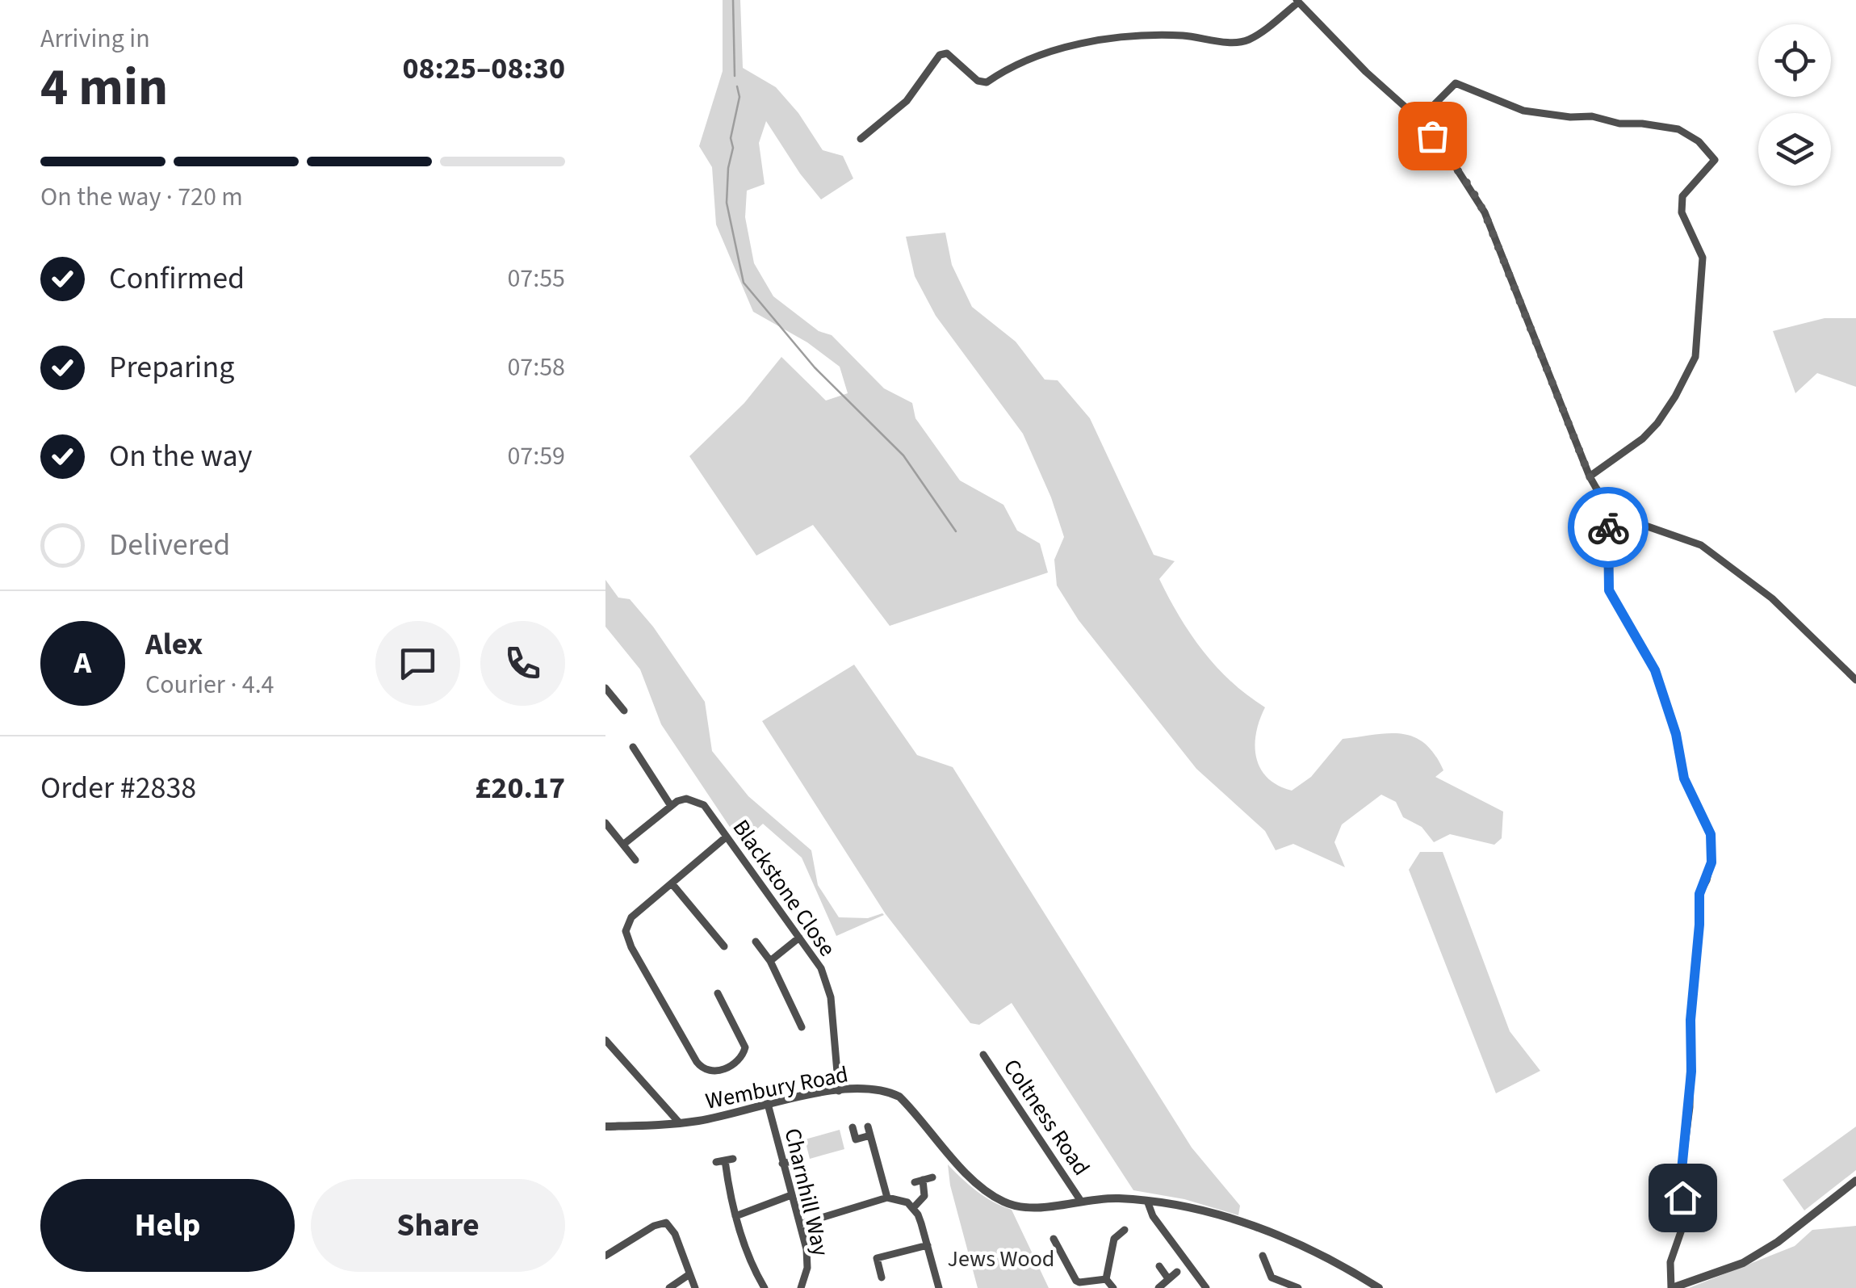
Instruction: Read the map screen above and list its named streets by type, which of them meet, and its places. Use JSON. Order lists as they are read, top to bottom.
{
  "streets": {
    "street": [
      "Blackstone Close",
      "Wembury Road",
      "Coltness Road",
      "Charnhill Way"
    ]
  },
  "crossings": [
    ["Blackstone Close", "Wembury Road"],
    ["Wembury Road", "Coltness Road"],
    ["Wembury Road", "Charnhill Way"]
  ],
  "parks": ["Jews Wood"],
  "page": {
    "heading": ["4 min", "Arriving in", "08:25–08:30"],
    "panel": [
      "Alex",
      "Courier · 4.4",
      "Order #2838",
      "£20.17"
    ],
    "bar": "On the way · 720 m",
    "list": [
      ["Confirmed", "07:55"],
      ["Preparing", "07:58"],
      ["On the way", "07:59"],
      "Delivered"
    ],
    "round": "A",
    "buttons": ["Help", "Share"]
  }
}
